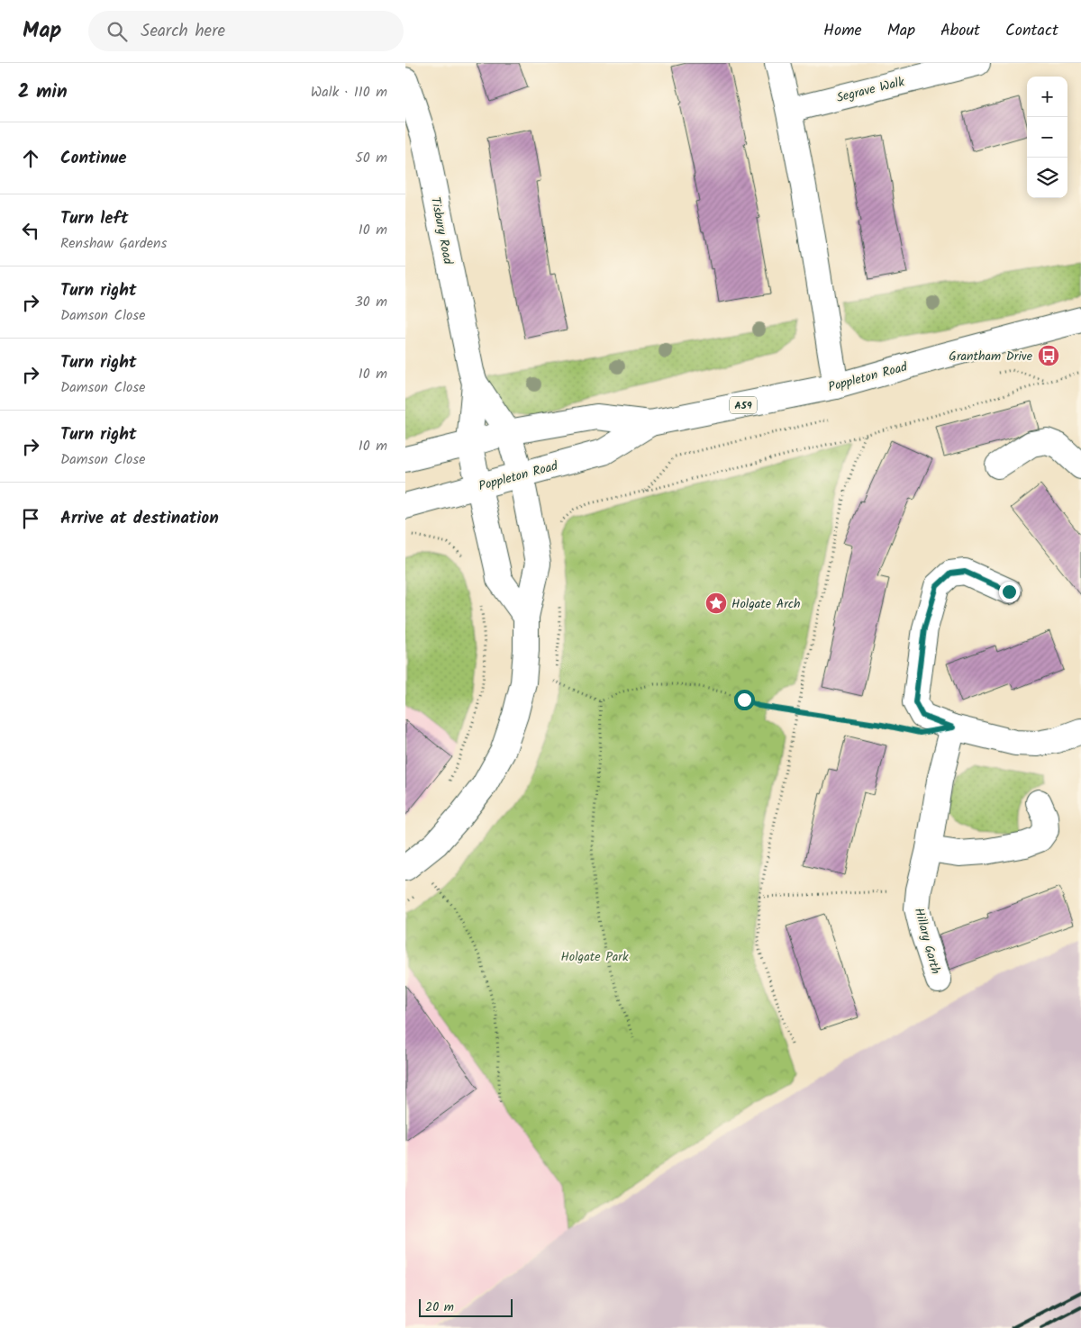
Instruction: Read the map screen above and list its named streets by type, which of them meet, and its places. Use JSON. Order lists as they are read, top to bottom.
{
  "streets": {
    "street": [
      "Segrave Walk",
      "Tisbury Road",
      "Poppleton Road",
      "A59",
      "Hillary Garth"
    ]
  },
  "crossings": [
    ["Tisbury Road", "Poppleton Road"]
  ],
  "parks": ["Holgate Park"],
  "places": {
    "bus stop": ["Grantham Drive"],
    "place": ["Holgate Arch"]
  },
  "scale_bar": "20 m",
  "page": {
    "header": "Map",
    "search": "Search here",
    "nav": [
      "Home",
      "Map",
      "About",
      "Contact"
    ],
    "heading": ["2 min", "Walk · 110 m"],
    "map_buttons": ["+", "−"],
    "list": [
      ["Continue", "50 m"],
      ["Turn left", "Renshaw Gardens", "10 m"],
      ["Turn right", "Damson Close", "30 m"],
      ["Turn right", "Damson Close", "10 m"],
      ["Turn right", "Damson Close", "10 m"],
      "Arrive at destination"
    ],
    "scale": "20 m"
  }
}
